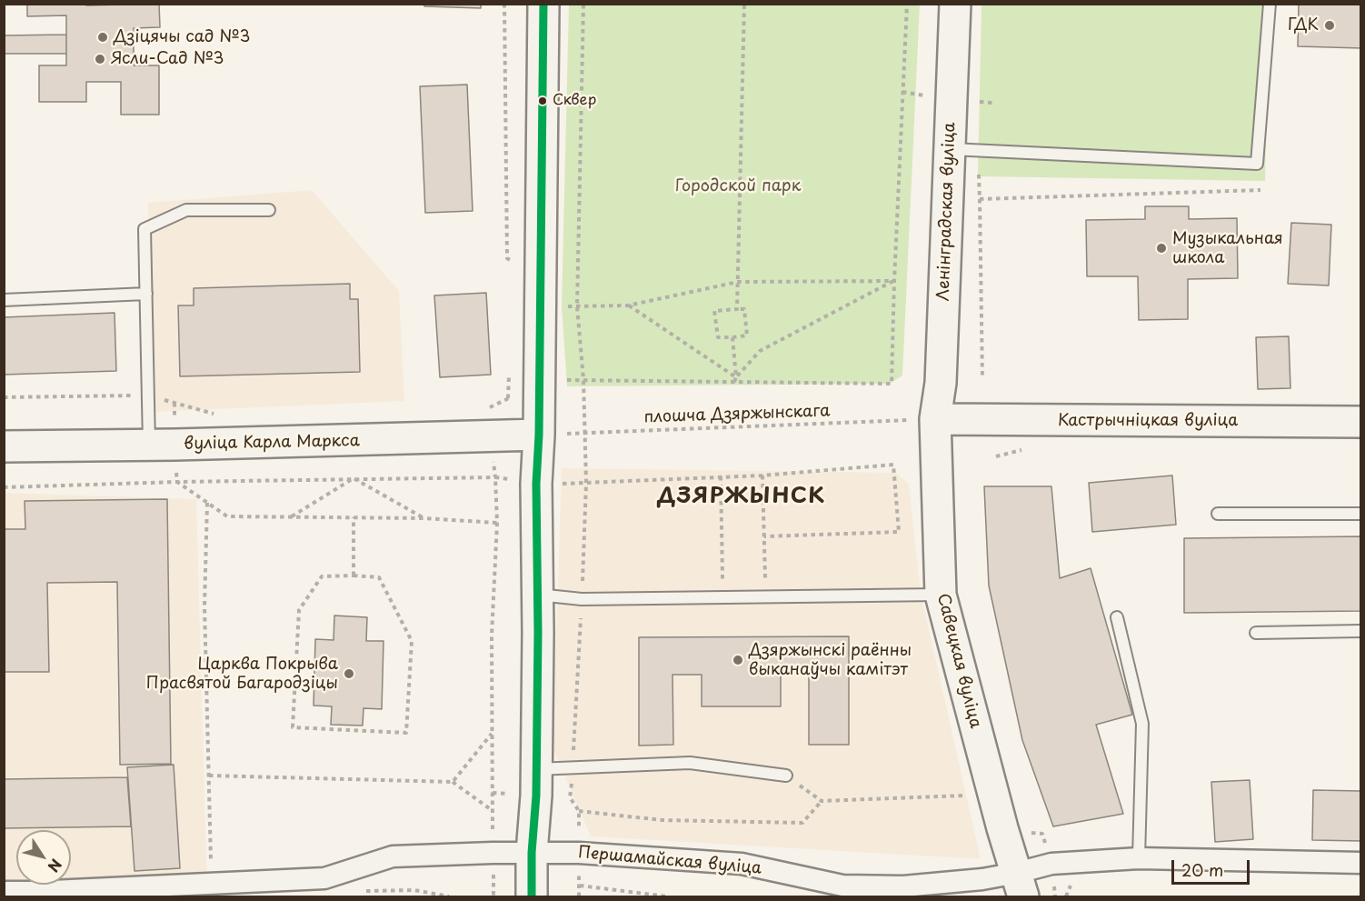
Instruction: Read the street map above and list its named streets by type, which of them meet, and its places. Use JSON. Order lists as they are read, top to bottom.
{
  "streets": {
    "main road": [
      "Ленінградская вуліца",
      "Кастрычніцкая вуліца",
      "вуліца Карла Маркса",
      "Савецкая вуліца"
    ],
    "street": ["Першамайская вуліца"],
    "path": ["плошча Дзяржынскага"]
  },
  "crossings": [
    ["Ленінградская вуліца", "плошча Дзяржынскага"],
    ["Ленінградская вуліца", "Кастрычніцкая вуліца"],
    ["Ленінградская вуліца", "Савецкая вуліца"],
    ["плошча Дзяржынскага", "Кастрычніцкая вуліца"],
    ["плошча Дзяржынскага", "вуліца Карла Маркса"],
    ["плошча Дзяржынскага", "Савецкая вуліца"],
    ["Кастрычніцкая вуліца", "Савецкая вуліца"],
    ["Савецкая вуліца", "Першамайская вуліца"]
  ],
  "districts": ["ДЗЯРЖЫНСК"],
  "parks": ["Городской парк"],
  "places": [
    "ГДК",
    "Дзіцячы сад №3",
    "Ясли-Сад №3",
    "Сквер",
    "Музыкальная школа",
    "Дзяржынскі раённы выканаўчы камітэт",
    "Царква Покрыва Прасвятой Багародзіцы"
  ],
  "scale_bar": "20 m",
  "north": "bottom right"
}
